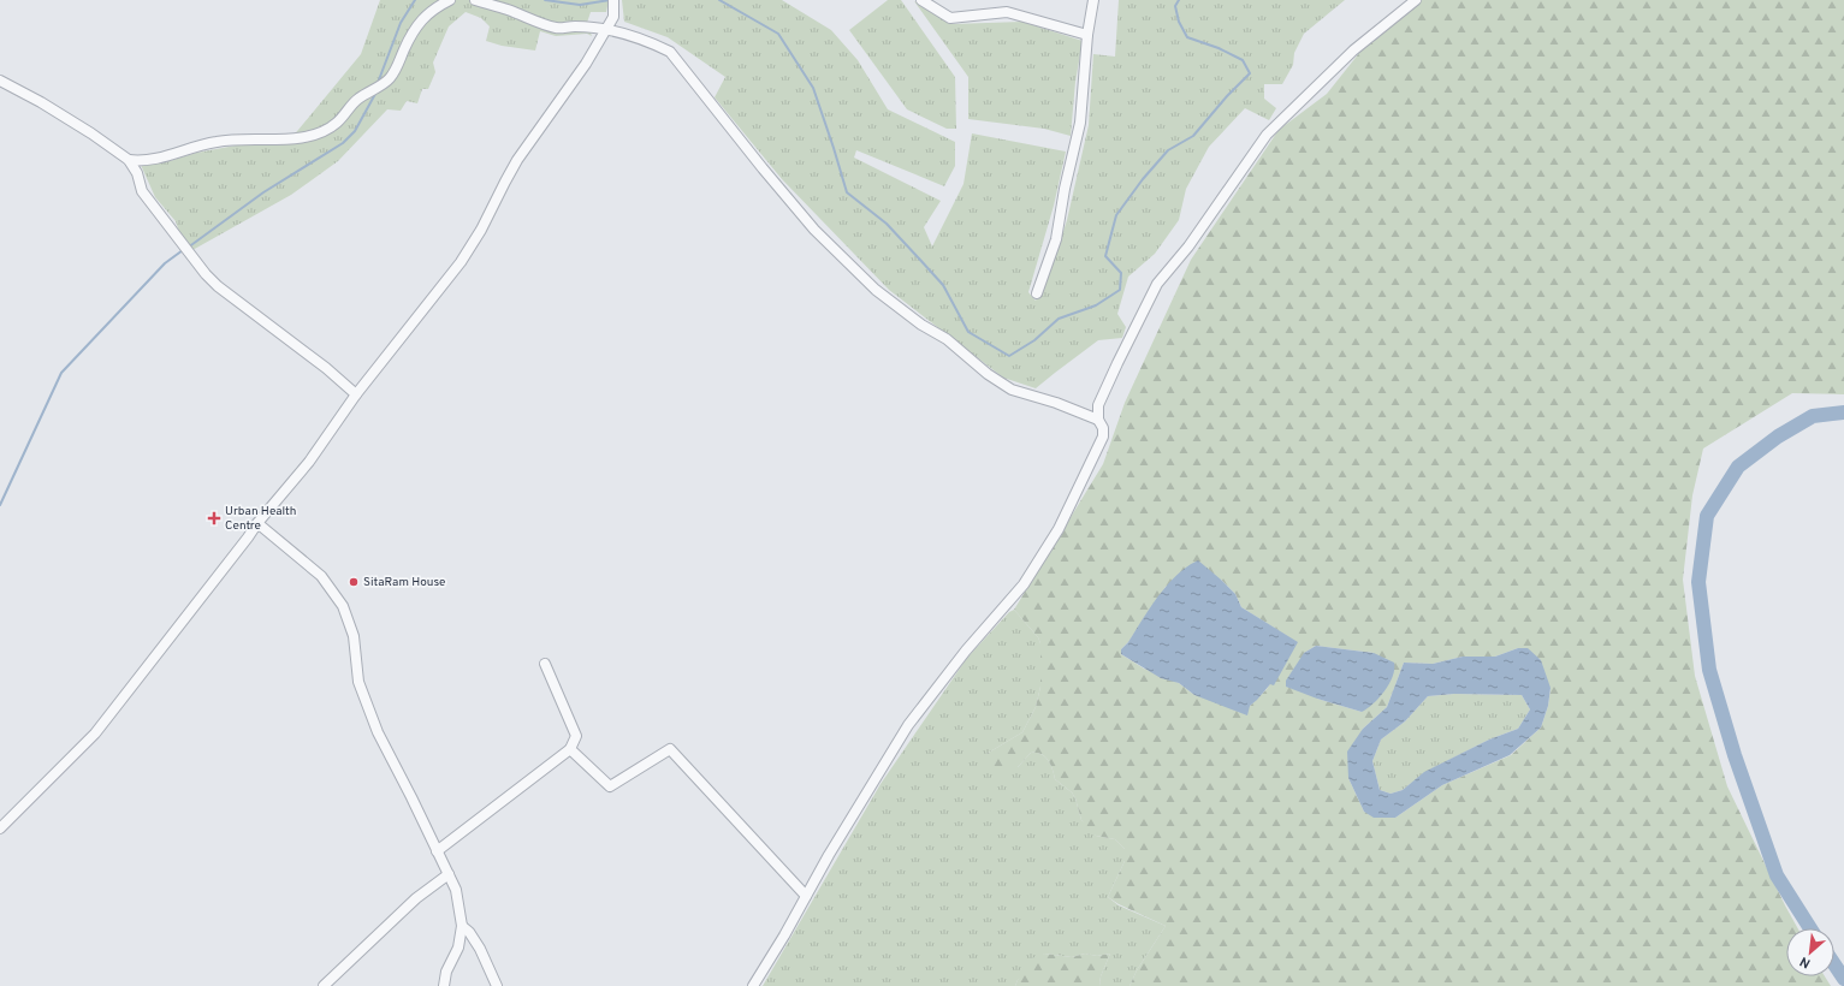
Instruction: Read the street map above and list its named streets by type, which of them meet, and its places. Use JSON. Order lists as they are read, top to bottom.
{
  "places": {
    "health": ["Urban Health Centre"],
    "other": ["SitaRam House"]
  },
  "north": "bottom left"
}
